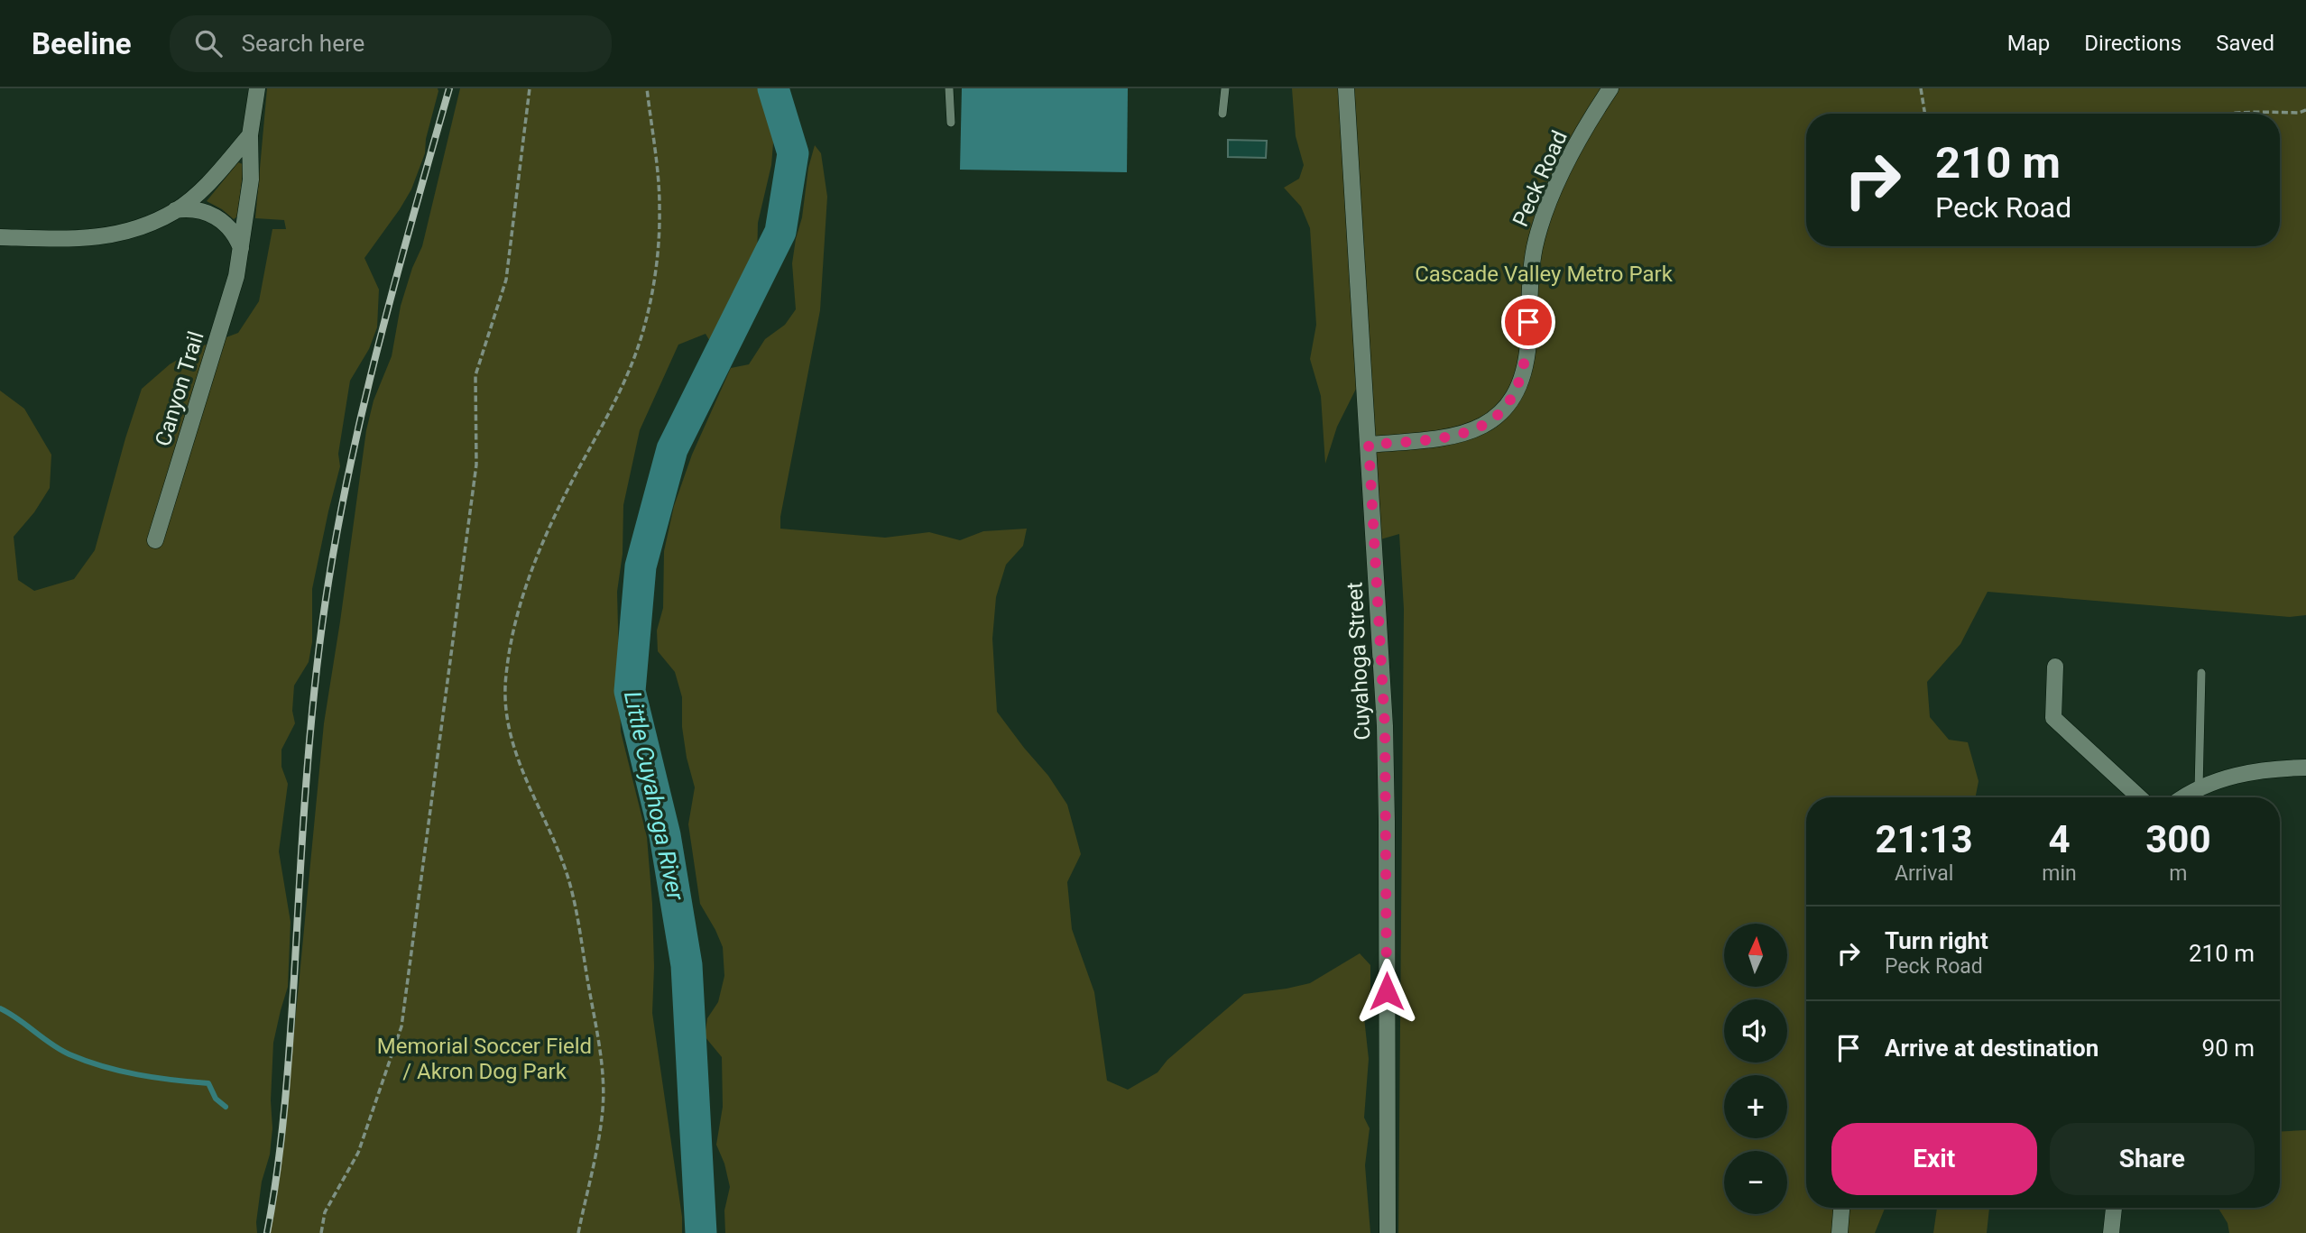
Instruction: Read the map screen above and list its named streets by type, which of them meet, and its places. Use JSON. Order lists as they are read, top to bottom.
{
  "streets": {
    "street": ["Peck Road", "Canyon Trail", "Cuyahoga Street"]
  },
  "crossings": [
    ["Peck Road", "Cuyahoga Street"]
  ],
  "water": ["Little Cuyahoga River"],
  "parks": ["Cascade Valley Metro Park", "Memorial Soccer Field / Akron Dog Park"],
  "north": "top",
  "page": {
    "header": "Beeline",
    "search": "Search here",
    "nav": ["Map", "Directions", "Saved"],
    "turn": ["210 m", "Peck Road"],
    "eta": [
      "21:13",
      "Arrival",
      "4",
      "min",
      "300",
      "m"
    ],
    "list": [
      {
        "name": "Turn right",
        "note": "Peck Road",
        "value": "210 m"
      },
      {
        "name": "Arrive at destination",
        "value": "90 m"
      }
    ],
    "map_buttons": ["+", "−"],
    "buttons": ["Exit", "Share"]
  }
}
